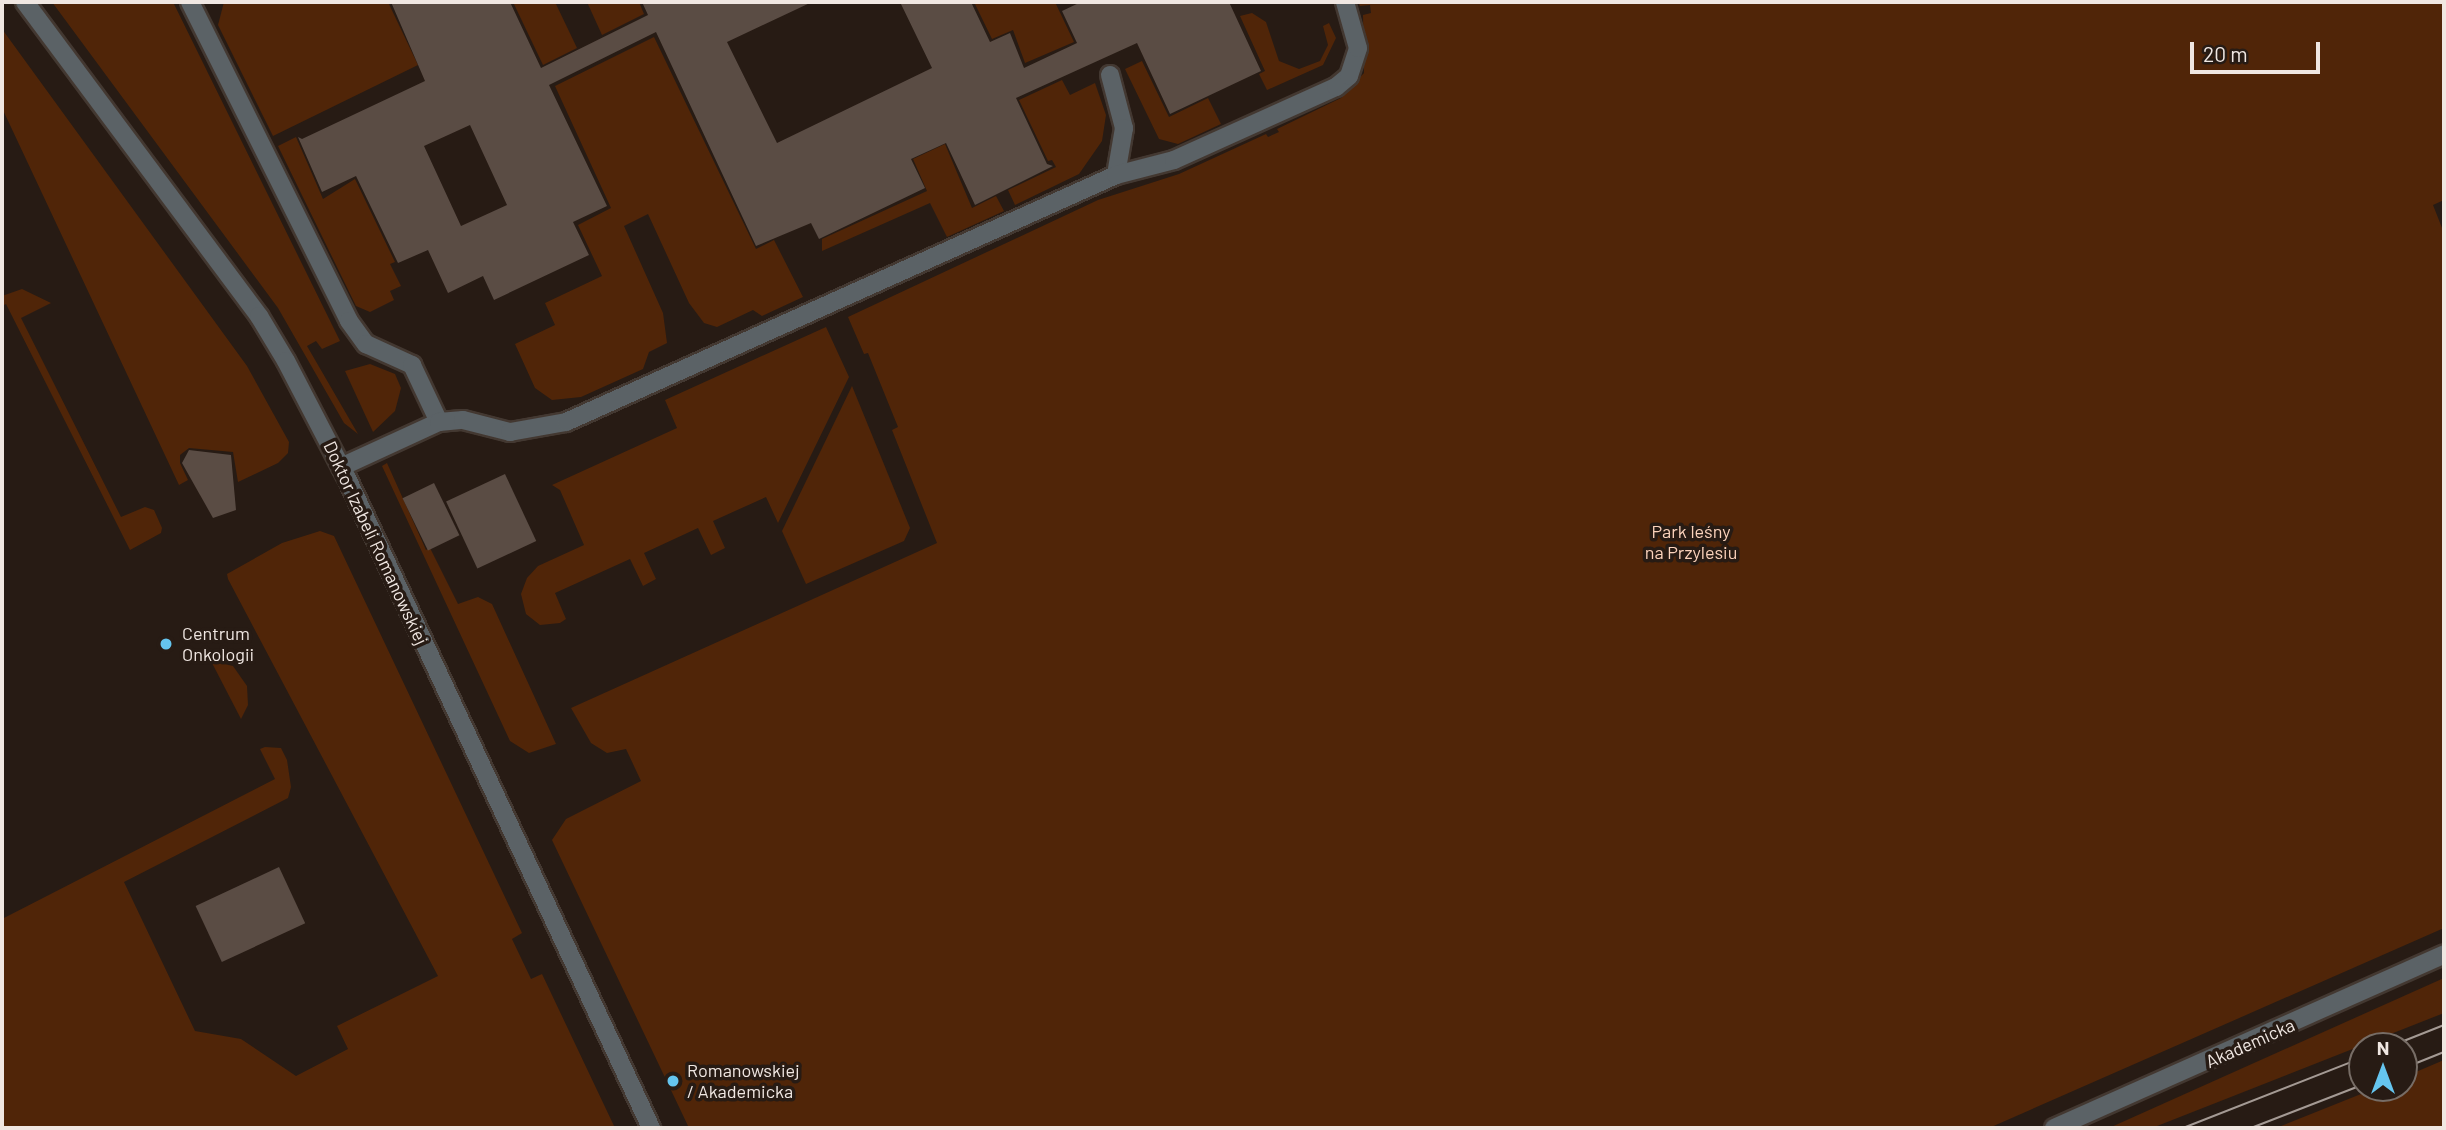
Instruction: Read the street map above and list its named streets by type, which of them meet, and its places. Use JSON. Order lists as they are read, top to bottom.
{
  "streets": {
    "street": ["Doktor Izabeli Romanowskiej", "Akademicka"]
  },
  "parks": ["Park leśny na Przylesiu"],
  "places": ["Centrum Onkologii", "Romanowskiej / Akademicka"],
  "scale_bar": "20 m",
  "north": "top"
}
